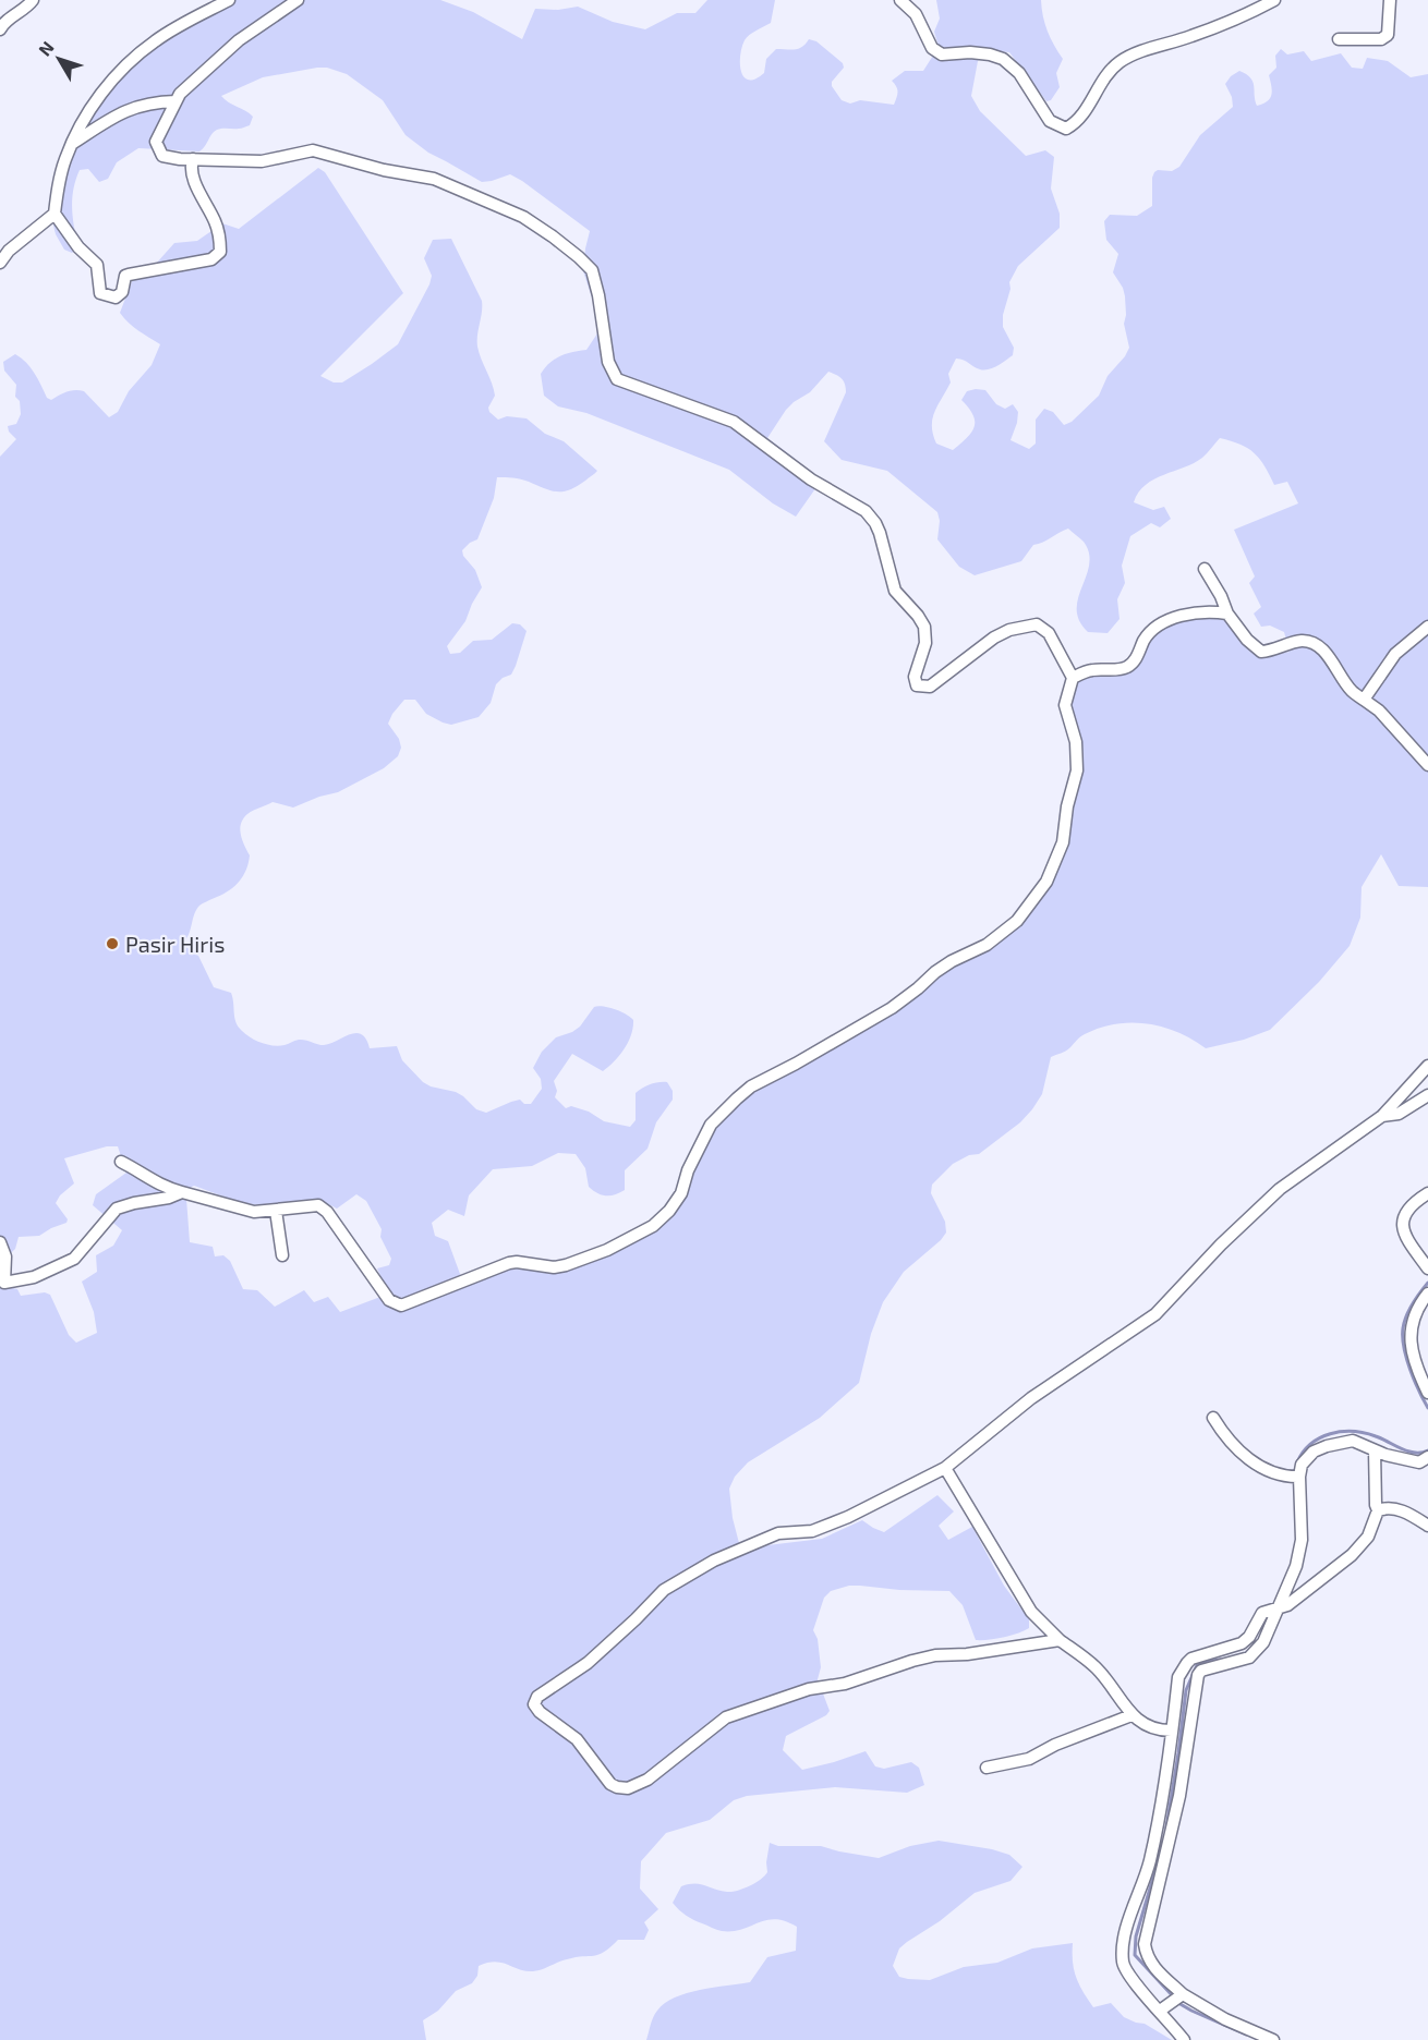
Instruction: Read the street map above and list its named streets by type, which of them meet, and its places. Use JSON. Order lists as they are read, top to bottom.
{
  "places": ["Pasir Hiris"],
  "north": "top left"
}
